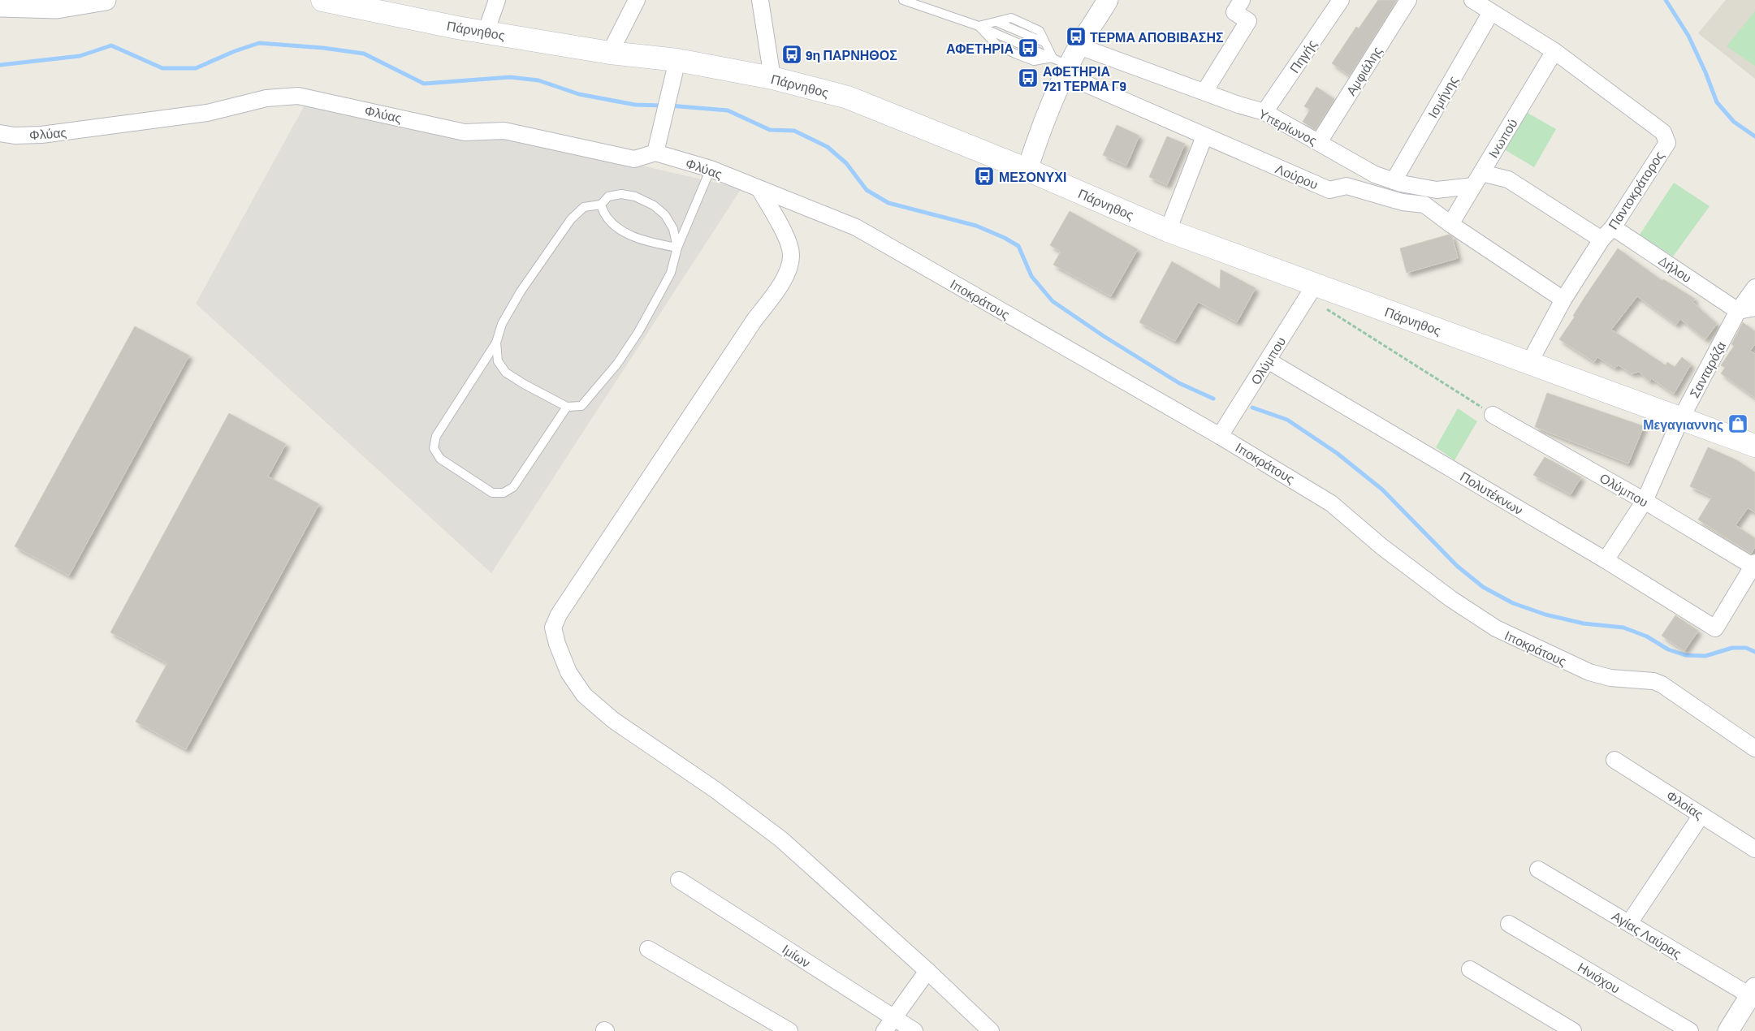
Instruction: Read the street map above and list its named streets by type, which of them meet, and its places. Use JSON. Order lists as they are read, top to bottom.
{
  "streets": {
    "main road": ["Πάρνηθος"],
    "street": [
      "Πηγής",
      "Αμφιάλης",
      "Ισμήνης",
      "Φλύας",
      "Υπερίωνος",
      "Ινωπού",
      "Λούρου",
      "Παντοκράτορος",
      "Δήλου",
      "Ιποκράτους",
      "Ολύμπου",
      "Σανταρόζα",
      "Πολυτέκνων",
      "Φλοίας",
      "Αγίας Λαύρας",
      "Ιμίων",
      "Ηνιόχου"
    ]
  },
  "crossings": [
    ["Πάρνηθος", "Παντοκράτορος"],
    ["Πάρνηθος", "Ολύμπου"],
    ["Πάρνηθος", "Σανταρόζα"],
    ["Πηγής", "Υπερίωνος"],
    ["Αμφιάλης", "Υπερίωνος"],
    ["Ισμήνης", "Υπερίωνος"],
    ["Ισμήνης", "Παντοκράτορος"],
    ["Φλύας", "Ιποκράτους"],
    ["Υπερίωνος", "Ινωπού"],
    ["Ινωπού", "Λούρου"],
    ["Ινωπού", "Παντοκράτορος"],
    ["Λούρου", "Παντοκράτορος"],
    ["Παντοκράτορος", "Δήλου"],
    ["Δήλου", "Σανταρόζα"],
    ["Ιποκράτους", "Ολύμπου"],
    ["Ολύμπου", "Σανταρόζα"],
    ["Ολύμπου", "Πολυτέκνων"],
    ["Σανταρόζα", "Πολυτέκνων"]
  ],
  "places": {
    "bus stop": [
      "ΤΕΡΜΑ ΑΠΟΒΙΒΑΣΗΣ",
      "ΑΦΕΤΗΡΙΑ",
      "9η ΠΑΡΝΗΘΟΣ",
      "ΑΦΕΤΗΡΙΑ 721 ΤΕΡΜΑ Γ9",
      "ΜΕΣΟΝΥΧΙ"
    ],
    "shop": ["Μεγαγιαννης"]
  }
}
